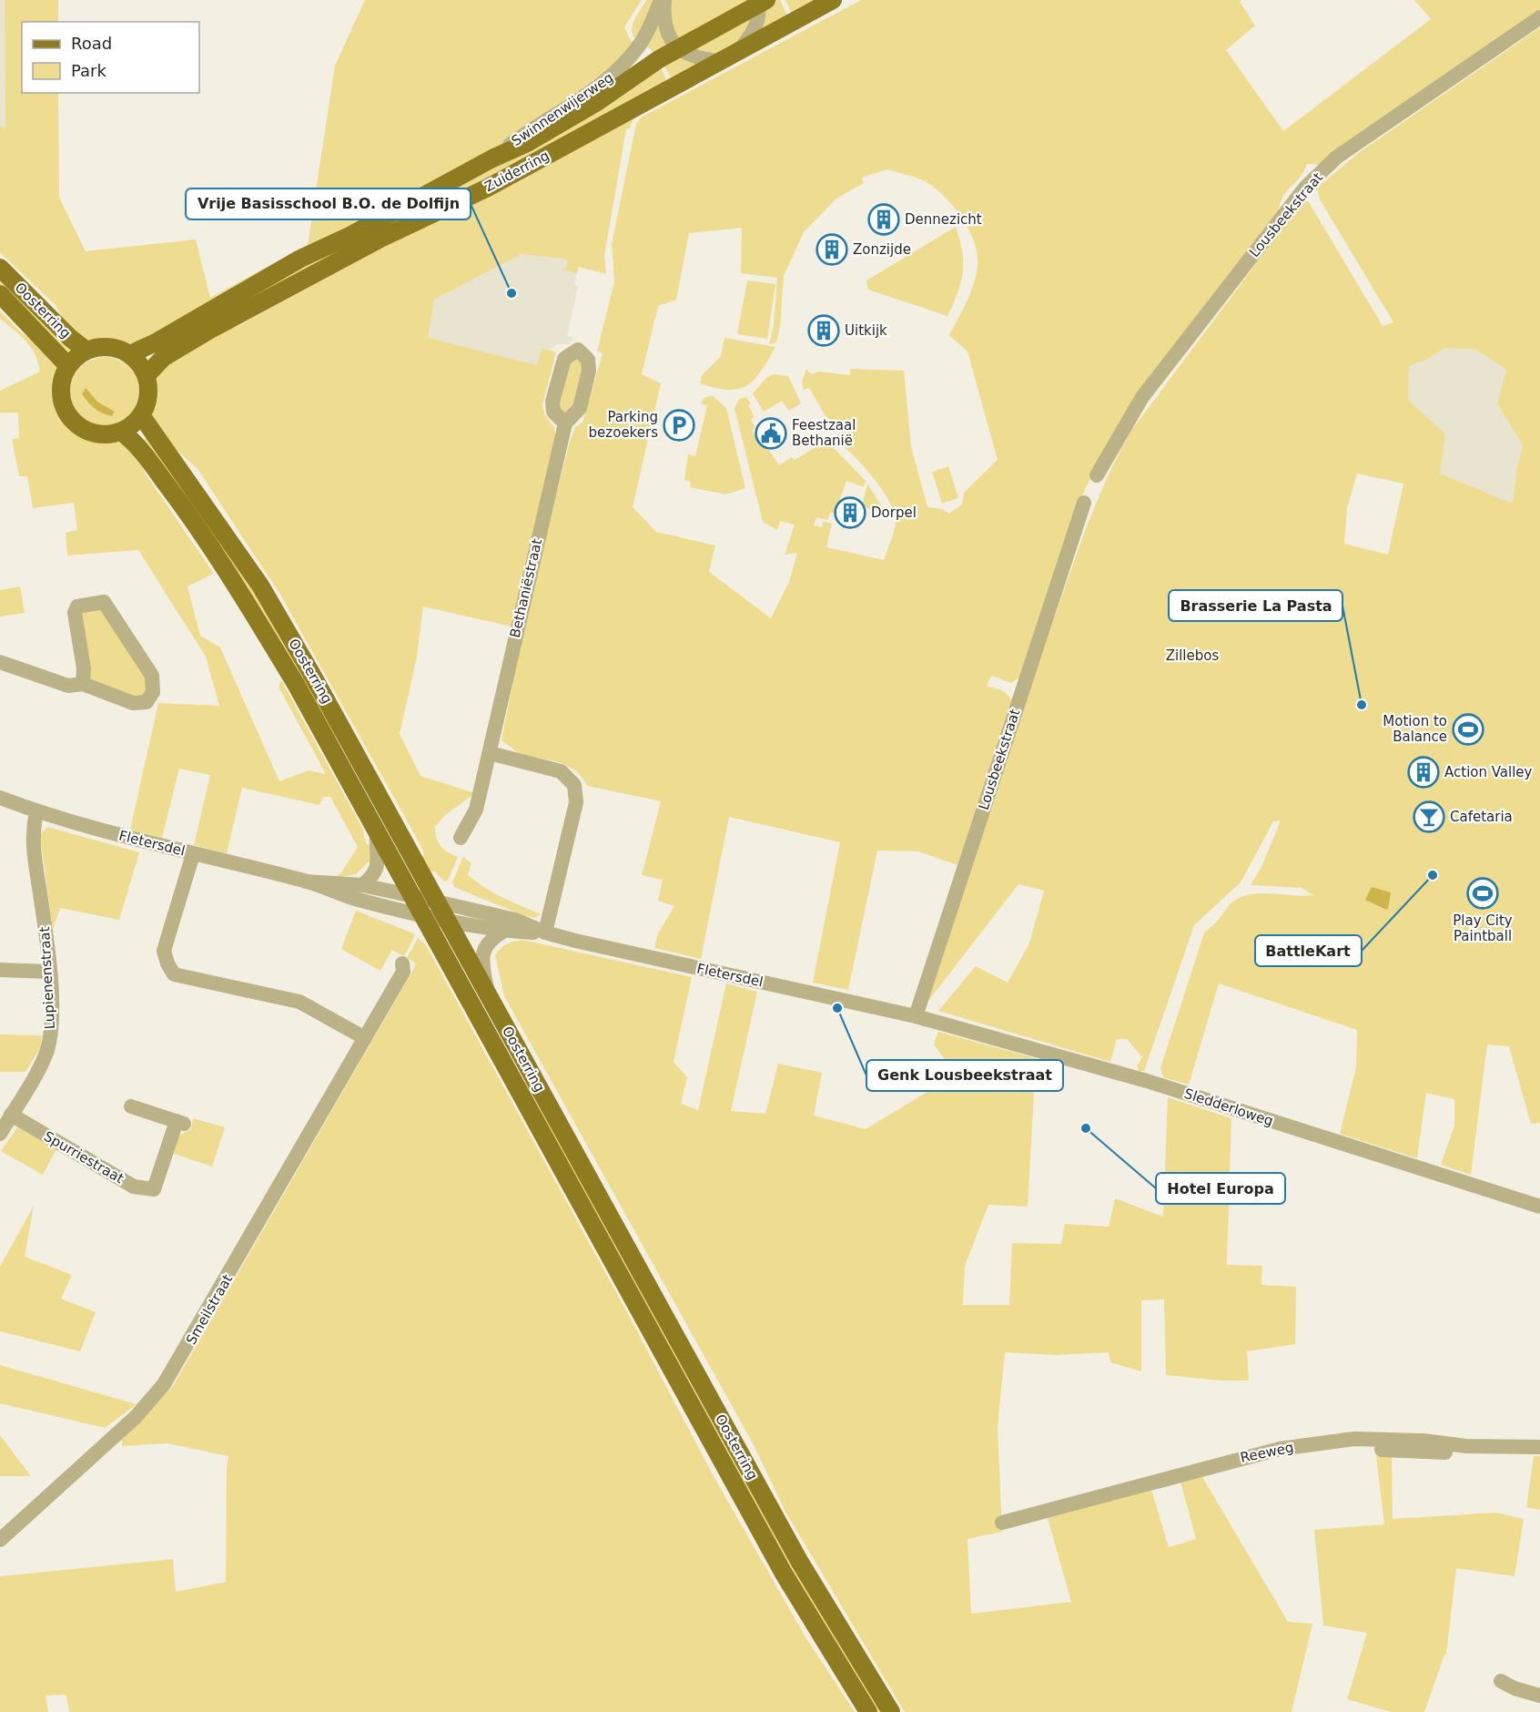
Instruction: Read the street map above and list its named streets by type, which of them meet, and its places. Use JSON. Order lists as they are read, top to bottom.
{
  "streets": {
    "main road": ["Zuiderring", "Oosterring"],
    "street": [
      "Swinnenwijerweg",
      "Lousbeekstraat",
      "Bethaniëstraat",
      "Fletersdel",
      "Lupienenstraat",
      "Sledderloweg",
      "Spurriestraat",
      "Smeilstraat",
      "Reeweg"
    ]
  },
  "crossings": [
    ["Swinnenwijerweg", "Zuiderring"],
    ["Zuiderring", "Oosterring"],
    ["Lousbeekstraat", "Fletersdel"],
    ["Lousbeekstraat", "Sledderloweg"],
    ["Oosterring", "Fletersdel"],
    ["Fletersdel", "Lupienenstraat"],
    ["Fletersdel", "Sledderloweg"],
    ["Lupienenstraat", "Spurriestraat"]
  ],
  "parks": ["Zillebos"],
  "places": {
    "building": [
      "Dennezicht",
      "Zonzijde",
      "Uitkijk",
      "Dorpel",
      "Action Valley"
    ],
    "other": [
      "Vrije Basisschool B.O. de Dolfijn",
      "Brasserie La Pasta",
      "BattleKart",
      "Genk Lousbeekstraat",
      "Hotel Europa"
    ],
    "parking": ["Parking bezoekers"],
    "public building": ["Feestzaal Bethanië"],
    "sports": ["Motion to Balance", "Play City Paintball"],
    "bar": ["Cafetaria"]
  },
  "legend": ["Road", "Park"]
}
